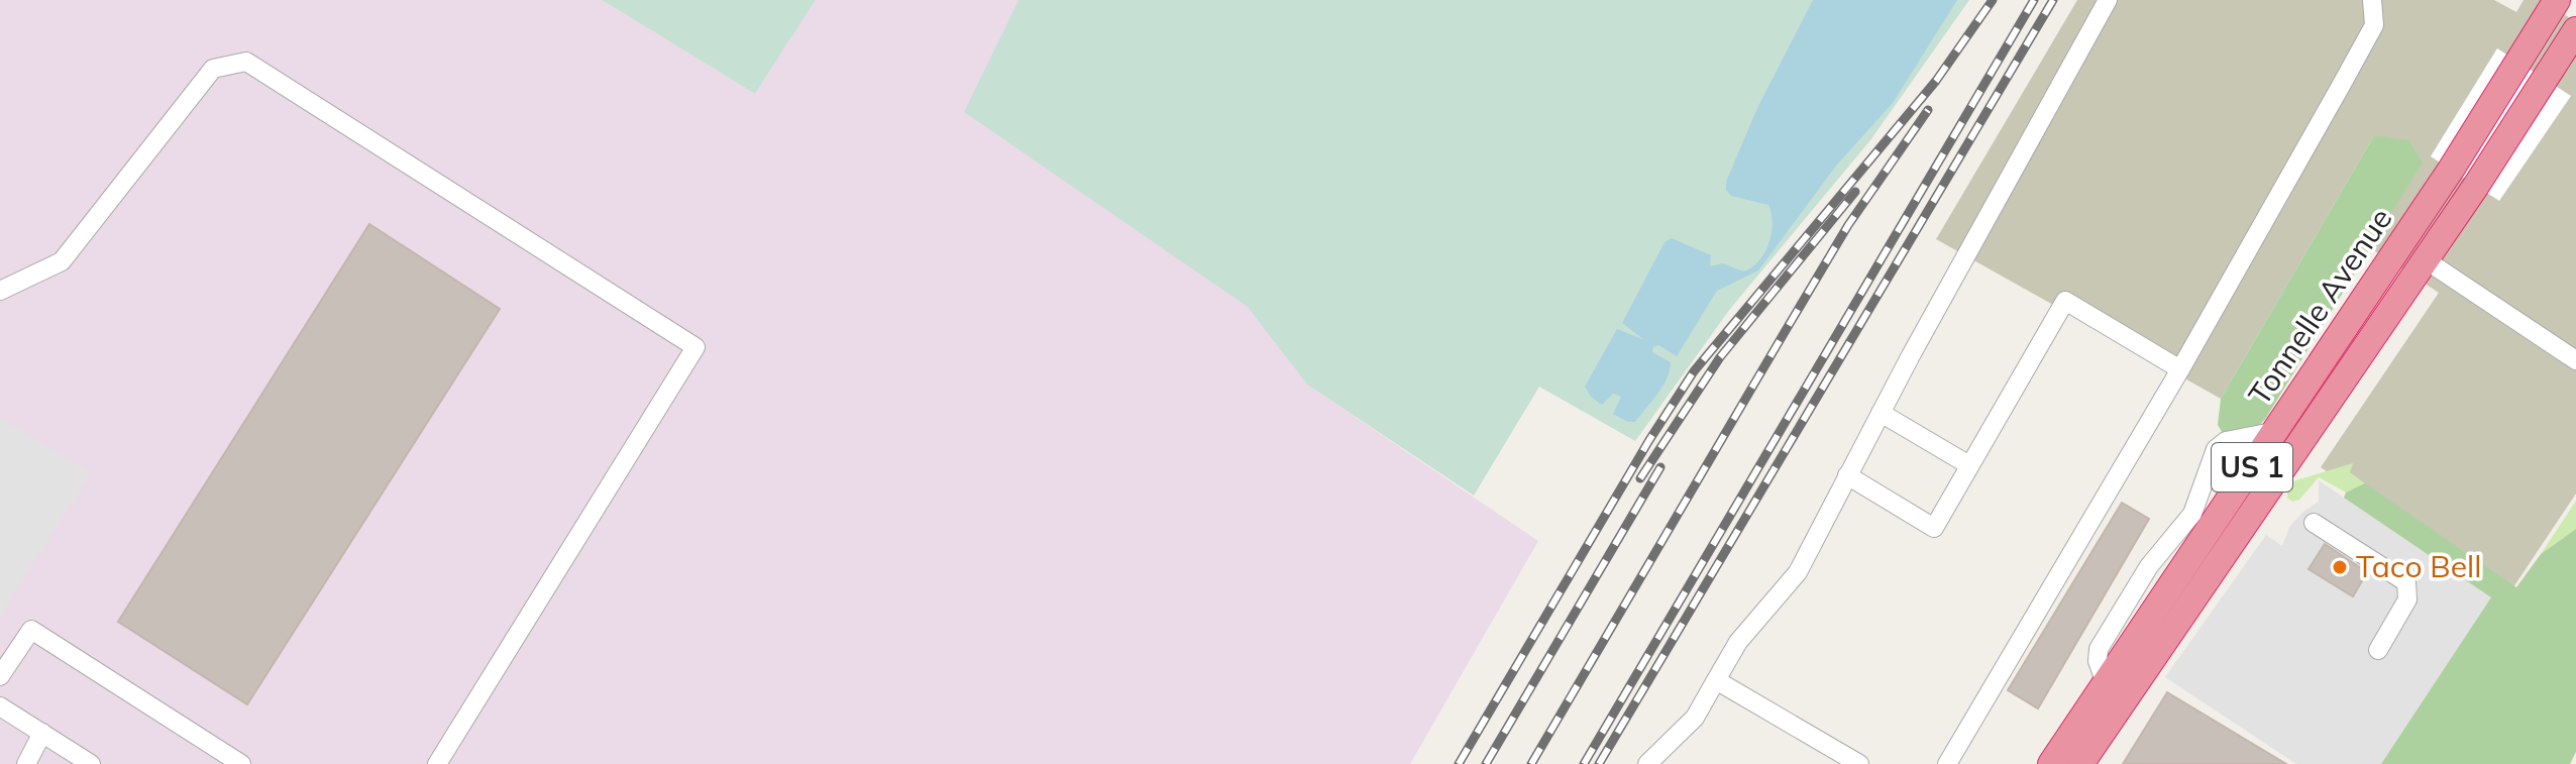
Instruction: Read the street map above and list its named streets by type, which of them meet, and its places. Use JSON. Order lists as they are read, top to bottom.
{
  "streets": {
    "highway": ["Tonnelle Avenue", "US 1"]
  },
  "places": ["Taco Bell"]
}
